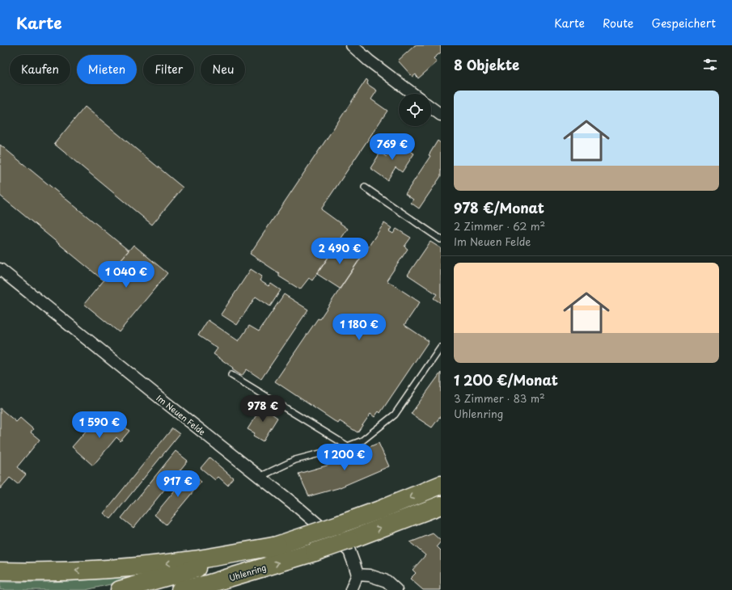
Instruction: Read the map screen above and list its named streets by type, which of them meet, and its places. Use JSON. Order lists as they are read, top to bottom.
{
  "streets": {
    "highway": ["Uhlenring"],
    "street": ["Im Neuen Felde"]
  },
  "page": {
    "header": "Karte",
    "nav": ["Karte", "Route", "Gespeichert"],
    "heading": "8 Objekte",
    "chip": [
      "Kaufen",
      "Mieten",
      "Filter",
      "Neu"
    ],
    "list": [
      {
        "name": "978 €/Monat",
        "note": "2 Zimmer · 62 m² · Im Neuen Felde"
      },
      {
        "name": "1 200 €/Monat",
        "note": "3 Zimmer · 83 m² · Uhlenring"
      }
    ],
    "price": [
      "769 €",
      "2 490 €",
      "1 040 €",
      "1 180 €",
      "978 €",
      "1 590 €",
      "1 200 €",
      "917 €"
    ]
  }
}
